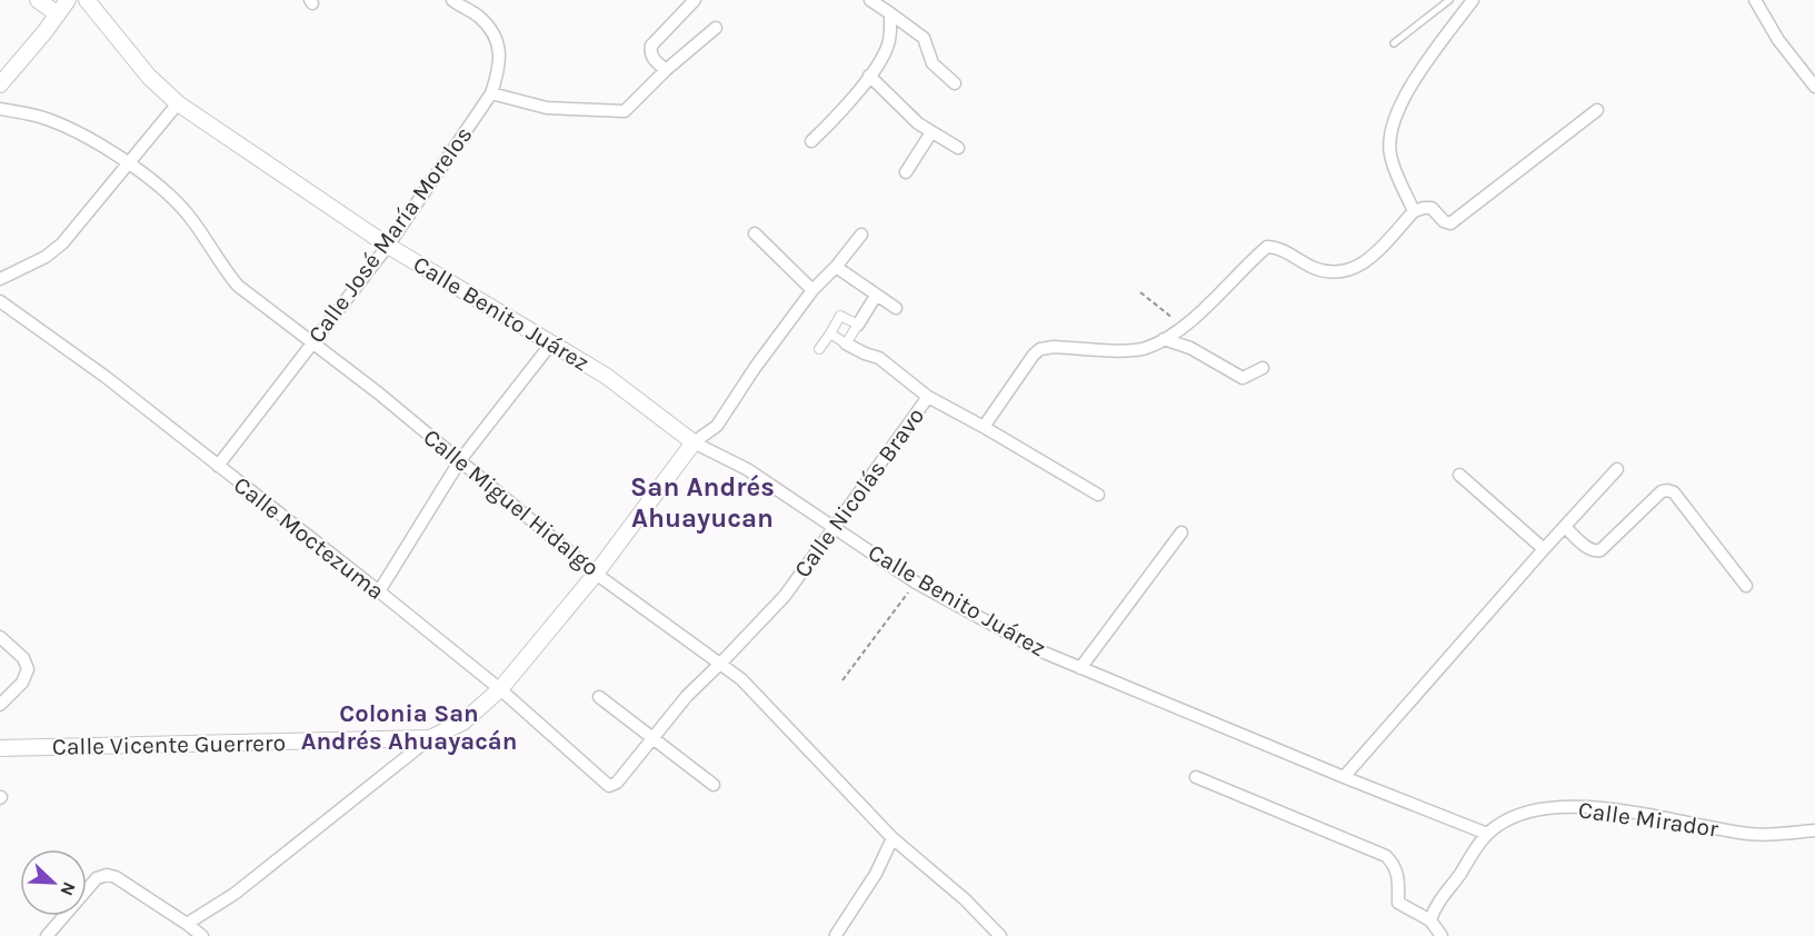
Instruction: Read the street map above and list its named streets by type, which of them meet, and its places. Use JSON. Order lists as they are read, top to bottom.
{
  "streets": {
    "street": [
      "Calle José María Morelos",
      "Calle Benito Juárez",
      "Calle Nicolás Bravo",
      "Calle Miguel Hidalgo",
      "Calle Moctezuma",
      "Calle Vicente Guerrero",
      "Calle Mirador"
    ]
  },
  "crossings": [
    ["Calle José María Morelos", "Calle Benito Juárez"],
    ["Calle José María Morelos", "Calle Miguel Hidalgo"],
    ["Calle José María Morelos", "Calle Moctezuma"],
    ["Calle Benito Juárez", "Calle Nicolás Bravo"],
    ["Calle Benito Juárez", "Calle Vicente Guerrero"],
    ["Calle Benito Juárez", "Calle Mirador"],
    ["Calle Nicolás Bravo", "Calle Miguel Hidalgo"],
    ["Calle Nicolás Bravo", "Calle Moctezuma"],
    ["Calle Miguel Hidalgo", "Calle Vicente Guerrero"],
    ["Calle Moctezuma", "Calle Vicente Guerrero"]
  ],
  "districts": ["San Andrés Ahuayucan", "Colonia San Andrés Ahuayacán"],
  "north": "bottom right"
}
